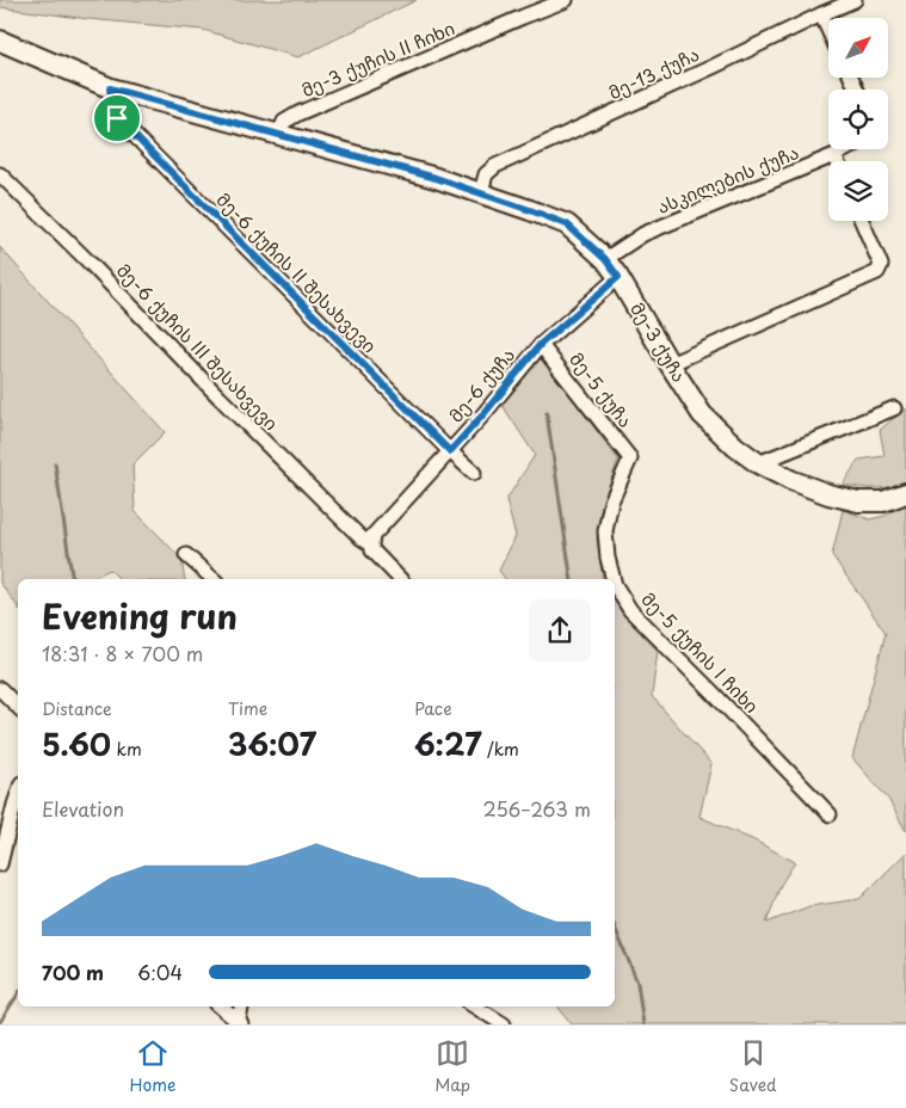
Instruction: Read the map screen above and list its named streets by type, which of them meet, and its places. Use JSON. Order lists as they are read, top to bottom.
{
  "streets": {
    "street": [
      "მე-3 ქუჩის II ჩიხი",
      "მე-13 ქუჩა",
      "ასკილების ქუჩა",
      "მე-6 ქუჩის II შესახვევი",
      "მე-3 ქუჩა",
      "მე-6 ქუჩის III შესახვევი",
      "მე-6 ქუჩა",
      "მე-5 ქუჩა",
      "მე-5 ქუჩის I ჩიხი"
    ]
  },
  "crossings": [
    ["მე-3 ქუჩის II ჩიხი", "მე-3 ქუჩა"],
    ["მე-13 ქუჩა", "მე-3 ქუჩა"],
    ["ასკილების ქუჩა", "მე-3 ქუჩა"],
    ["მე-6 ქუჩის II შესახვევი", "მე-3 ქუჩა"],
    ["მე-6 ქუჩის II შესახვევი", "მე-6 ქუჩა"],
    ["მე-3 ქუჩა", "მე-6 ქუჩა"],
    ["მე-6 ქუჩის III შესახვევი", "მე-6 ქუჩა"],
    ["მე-6 ქუჩა", "მე-5 ქუჩა"],
    ["მე-5 ქუჩა", "მე-5 ქუჩის I ჩიხი"]
  ],
  "north": "top right",
  "page": {
    "heading": ["Evening run", "18:31 · 8 × 700 m"],
    "stats": [
      ["Distance", "5.60 km"],
      ["Time", "36:07"],
      ["Pace", "6:27 /km"]
    ],
    "chart": ["Elevation", "256–263 m"],
    "list": [
      {
        "name": "700 m",
        "note": "6:04"
      }
    ],
    "tabs": ["Home", "Map", "Saved"]
  }
}
